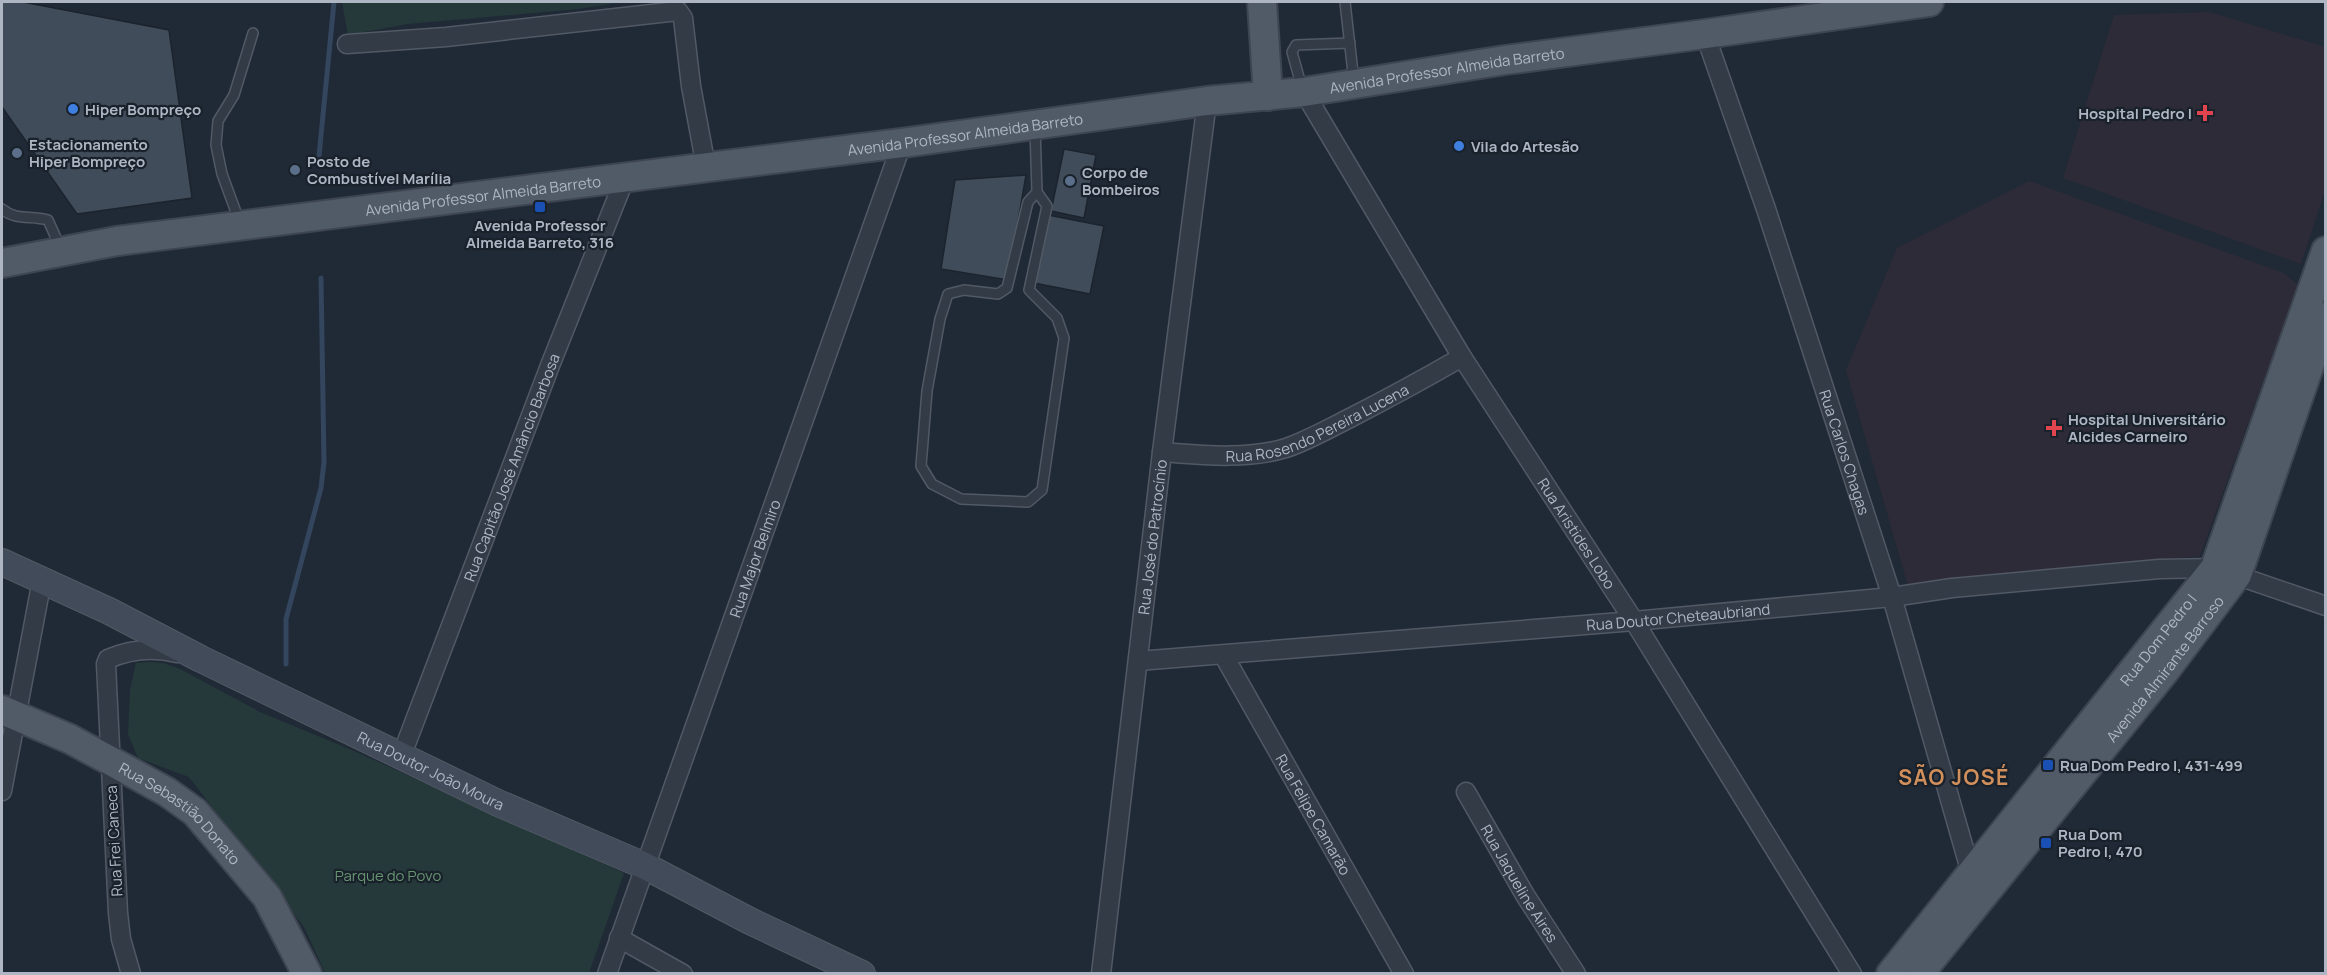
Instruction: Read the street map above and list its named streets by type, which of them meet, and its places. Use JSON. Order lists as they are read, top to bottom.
{
  "streets": {
    "main road": [
      "Avenida Professor Almeida Barreto",
      "Rua Dom Pedro I",
      "Avenida Almirante Barroso",
      "Rua Doutor João Moura",
      "Rua Sebastião Donato"
    ],
    "street": [
      "Rua Rosendo Pereira Lucena",
      "Rua Carlos Chagas",
      "Rua Capitão José Amâncio Barbosa",
      "Rua Aristides Lobo",
      "Rua José do Patrocínio",
      "Rua Major Belmiro",
      "Rua Doutor Cheteaubriand",
      "Rua Felipe Camarão",
      "Rua Frei Caneca",
      "Rua Jaqueline Aires"
    ]
  },
  "crossings": [
    ["Avenida Professor Almeida Barreto", "Rua Carlos Chagas"],
    ["Avenida Professor Almeida Barreto", "Rua Capitão José Amâncio Barbosa"],
    ["Avenida Professor Almeida Barreto", "Rua Aristides Lobo"],
    ["Avenida Professor Almeida Barreto", "Rua José do Patrocínio"],
    ["Avenida Professor Almeida Barreto", "Rua Major Belmiro"],
    ["Rua Rosendo Pereira Lucena", "Rua Aristides Lobo"],
    ["Rua Rosendo Pereira Lucena", "Rua José do Patrocínio"],
    ["Rua Carlos Chagas", "Rua Doutor Cheteaubriand"],
    ["Rua Carlos Chagas", "Rua Dom Pedro I"],
    ["Rua Capitão José Amâncio Barbosa", "Rua Doutor João Moura"],
    ["Rua Aristides Lobo", "Rua Doutor Cheteaubriand"],
    ["Rua José do Patrocínio", "Rua Doutor Cheteaubriand"],
    ["Rua Major Belmiro", "Rua Doutor João Moura"],
    ["Rua Doutor Cheteaubriand", "Rua Dom Pedro I"],
    ["Rua Doutor Cheteaubriand", "Avenida Almirante Barroso"],
    ["Rua Doutor Cheteaubriand", "Rua Felipe Camarão"],
    ["Rua Dom Pedro I", "Avenida Almirante Barroso"],
    ["Rua Doutor João Moura", "Rua Frei Caneca"],
    ["Rua Sebastião Donato", "Rua Frei Caneca"]
  ],
  "districts": ["SÃO JOSÉ"],
  "parks": ["Parque do Povo"],
  "places": {
    "other": [
      "Hiper Bompreço",
      "Vila do Artesão",
      "Estacionamento Hiper Bompreço",
      "Posto de Combustível Marília",
      "Corpo de Bombeiros"
    ],
    "health": ["Hospital Pedro I", "Hospital Universitário Alcides Carneiro"],
    "transit": ["Avenida Professor Almeida Barreto, 316", "Rua Dom Pedro I, 431-499", "Rua Dom Pedro I, 470"]
  }
}
